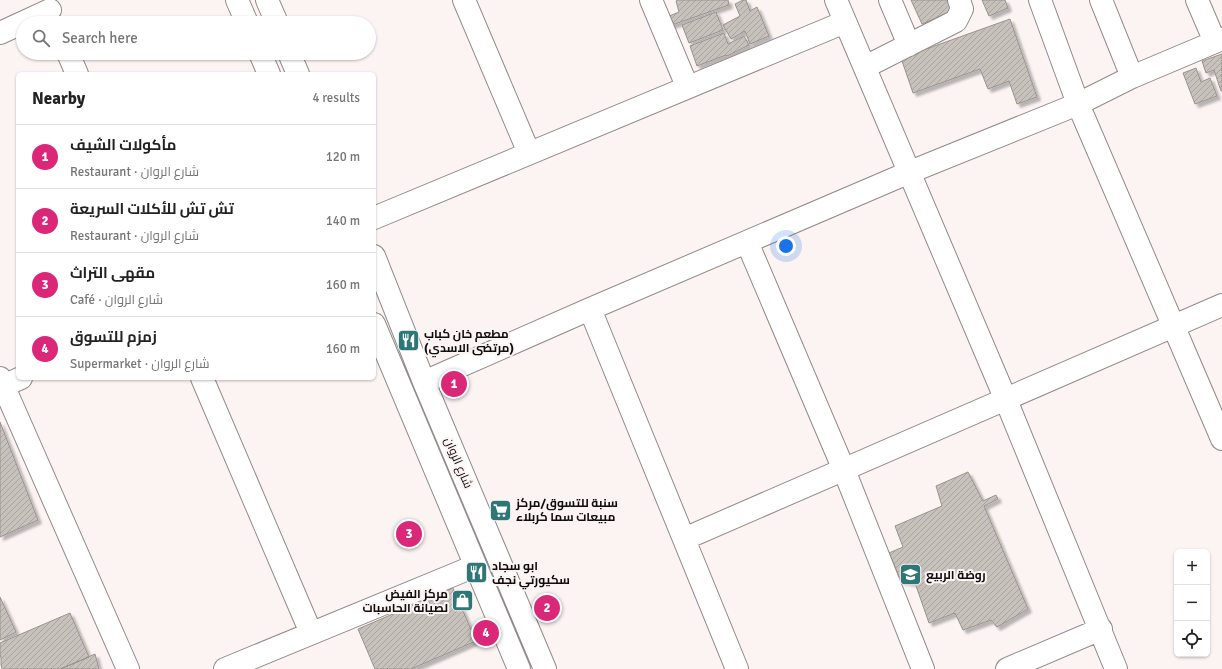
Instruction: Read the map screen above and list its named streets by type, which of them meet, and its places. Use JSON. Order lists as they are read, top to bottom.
{
  "streets": {
    "street": ["شارع الروان"]
  },
  "places": {
    "restaurant": ["مطعم خان كباب (مرتضى الاسدي)", "ابو سجاد سكيورتي نجف"],
    "supermarket": ["سنبة للتسوق/مركز مبيعات سما كربلاء"],
    "school or university": ["روضة الربيع"],
    "shop": ["مركز الفيض لصيانة الحاسبات"]
  },
  "page": {
    "search": "Search here",
    "heading": ["Nearby", "4 results"],
    "list": [
      {
        "mark": "1",
        "name": "مأكولات الشيف",
        "note": "Restaurant · شارع الروان",
        "value": "120 m"
      },
      {
        "mark": "2",
        "name": "تش تش للأكلات السريعة",
        "note": "Restaurant · شارع الروان",
        "value": "140 m"
      },
      {
        "mark": "3",
        "name": "مقهى التراث",
        "note": "Café · شارع الروان",
        "value": "160 m"
      },
      {
        "mark": "4",
        "name": "زمزم للتسوق",
        "note": "Supermarket · شارع الروان",
        "value": "160 m"
      }
    ],
    "pins": [
      "1",
      "3",
      "2",
      "4"
    ],
    "map_buttons": ["+", "−"]
  }
}
